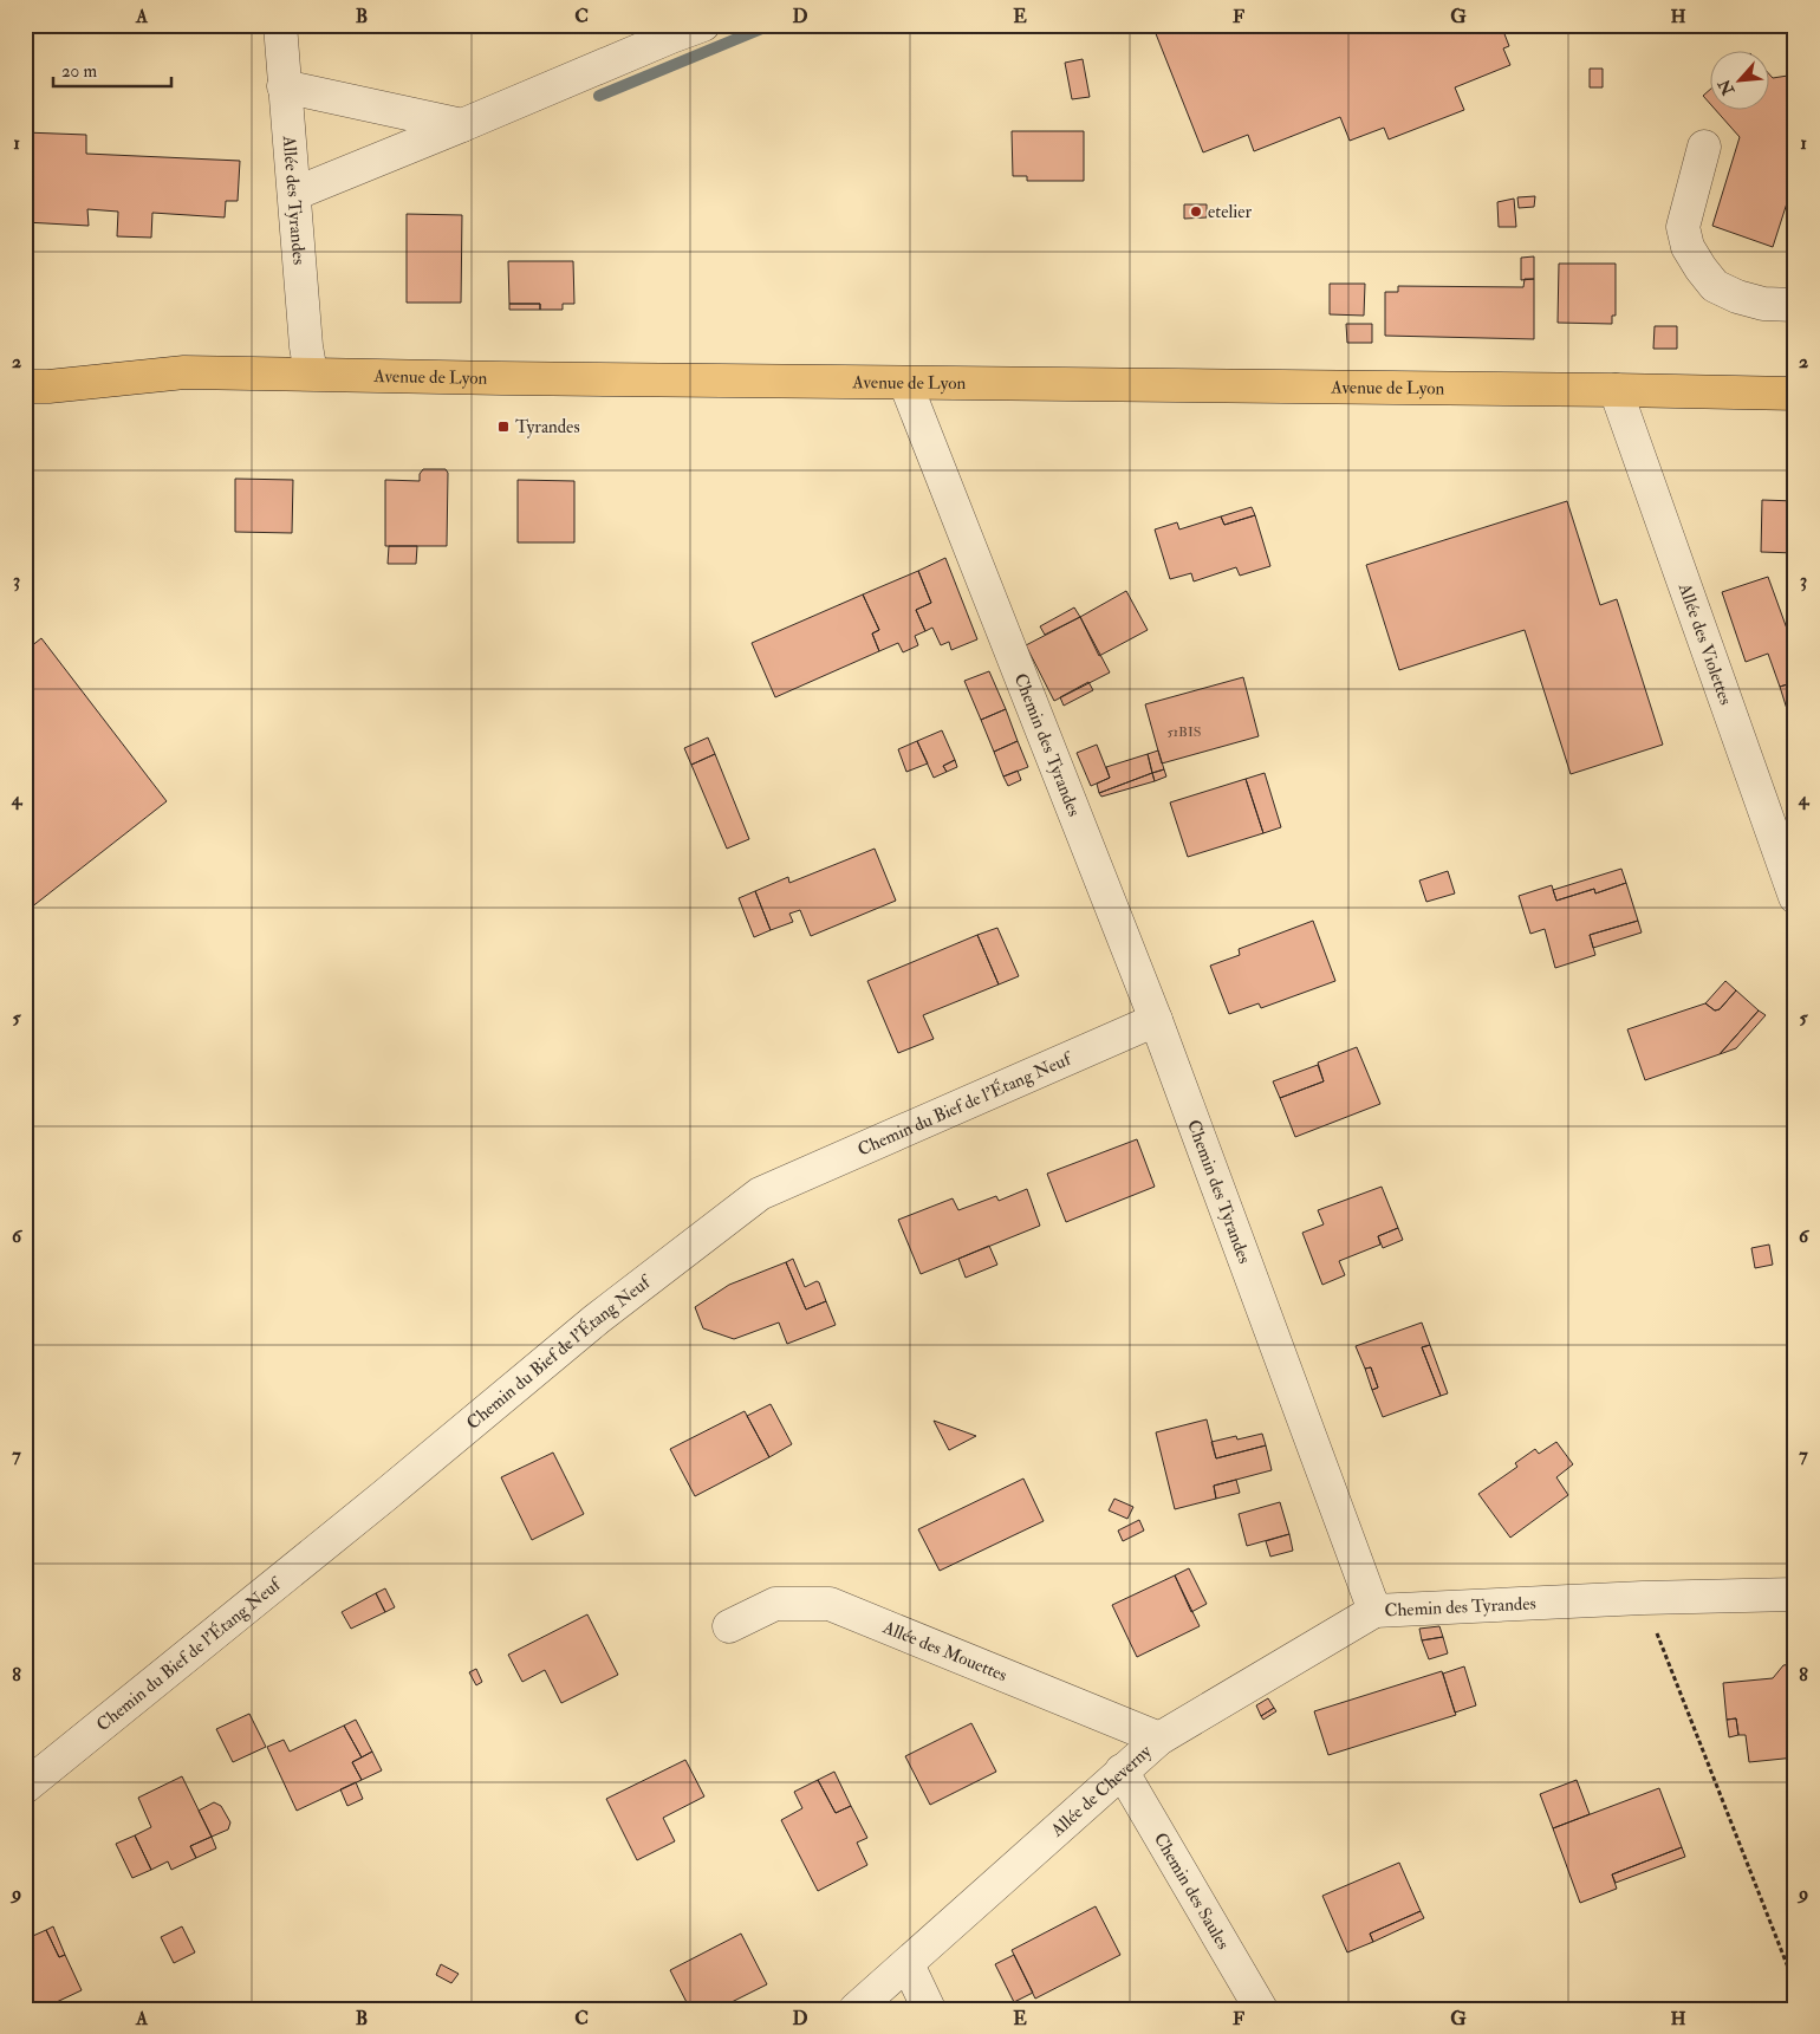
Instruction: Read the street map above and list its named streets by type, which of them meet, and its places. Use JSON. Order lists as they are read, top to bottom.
{
  "streets": {
    "main road": ["Avenue de Lyon"],
    "street": [
      "Allée des Tyrandes",
      "Allée des Violettes",
      "Chemin des Tyrandes",
      "Chemin du Bief de l'Étang Neuf",
      "Allée des Mouettes",
      "Allée de Cheverny",
      "Chemin des Saules"
    ]
  },
  "crossings": [
    ["Allée des Tyrandes", "Avenue de Lyon"],
    ["Avenue de Lyon", "Allée des Violettes"],
    ["Avenue de Lyon", "Chemin des Tyrandes"],
    ["Chemin des Tyrandes", "Chemin du Bief de l'Étang Neuf"],
    ["Chemin des Tyrandes", "Allée de Cheverny"],
    ["Allée des Mouettes", "Allée de Cheverny"],
    ["Allée de Cheverny", "Chemin des Saules"]
  ],
  "places": {
    "other": ["etelier"],
    "transit": ["Tyrandes"]
  },
  "house_numbers": ["51BIS"],
  "scale_bar": "20 m",
  "north": "bottom left",
  "grid": {
    "columns": [
      "A",
      "B",
      "C",
      "D",
      "E",
      "F",
      "G",
      "H"
    ],
    "rows": [
      "1",
      "2",
      "3",
      "4",
      "5",
      "6",
      "7",
      "8",
      "9"
    ]
  }
}
